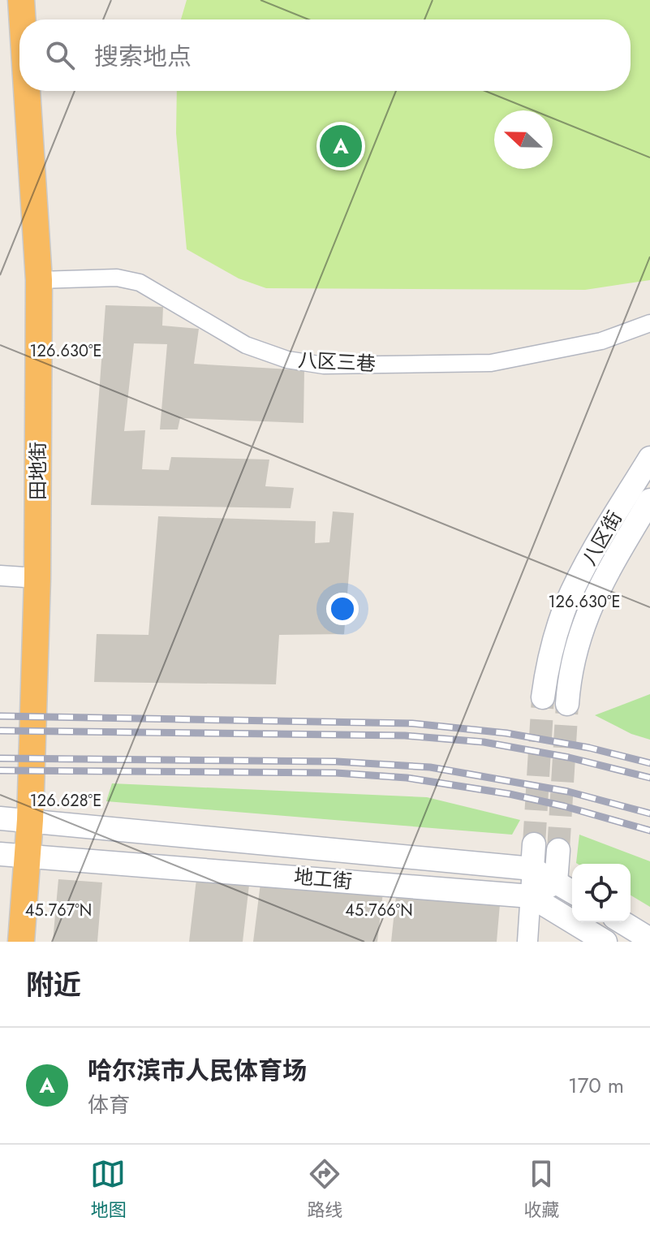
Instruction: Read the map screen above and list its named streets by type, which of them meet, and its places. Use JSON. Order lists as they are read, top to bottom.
{
  "streets": {
    "highway": ["田地街"],
    "main road": ["八区街", "地工街"],
    "street": ["八区三巷"]
  },
  "crossings": [
    ["八区三巷", "田地街"],
    ["田地街", "地工街"]
  ],
  "north": "left",
  "page": {
    "search": "搜索地点",
    "pins": "A",
    "heading": "附近",
    "list": [
      {
        "mark": "A",
        "name": "哈尔滨市人民体育场",
        "note": "体育",
        "value": "170 m"
      }
    ],
    "nav": ["地图", "路线", "收藏"]
  },
  "coordinates": [
    "126.630°E",
    "126.628°E",
    "45.767°N",
    "45.766°N"
  ]
}
